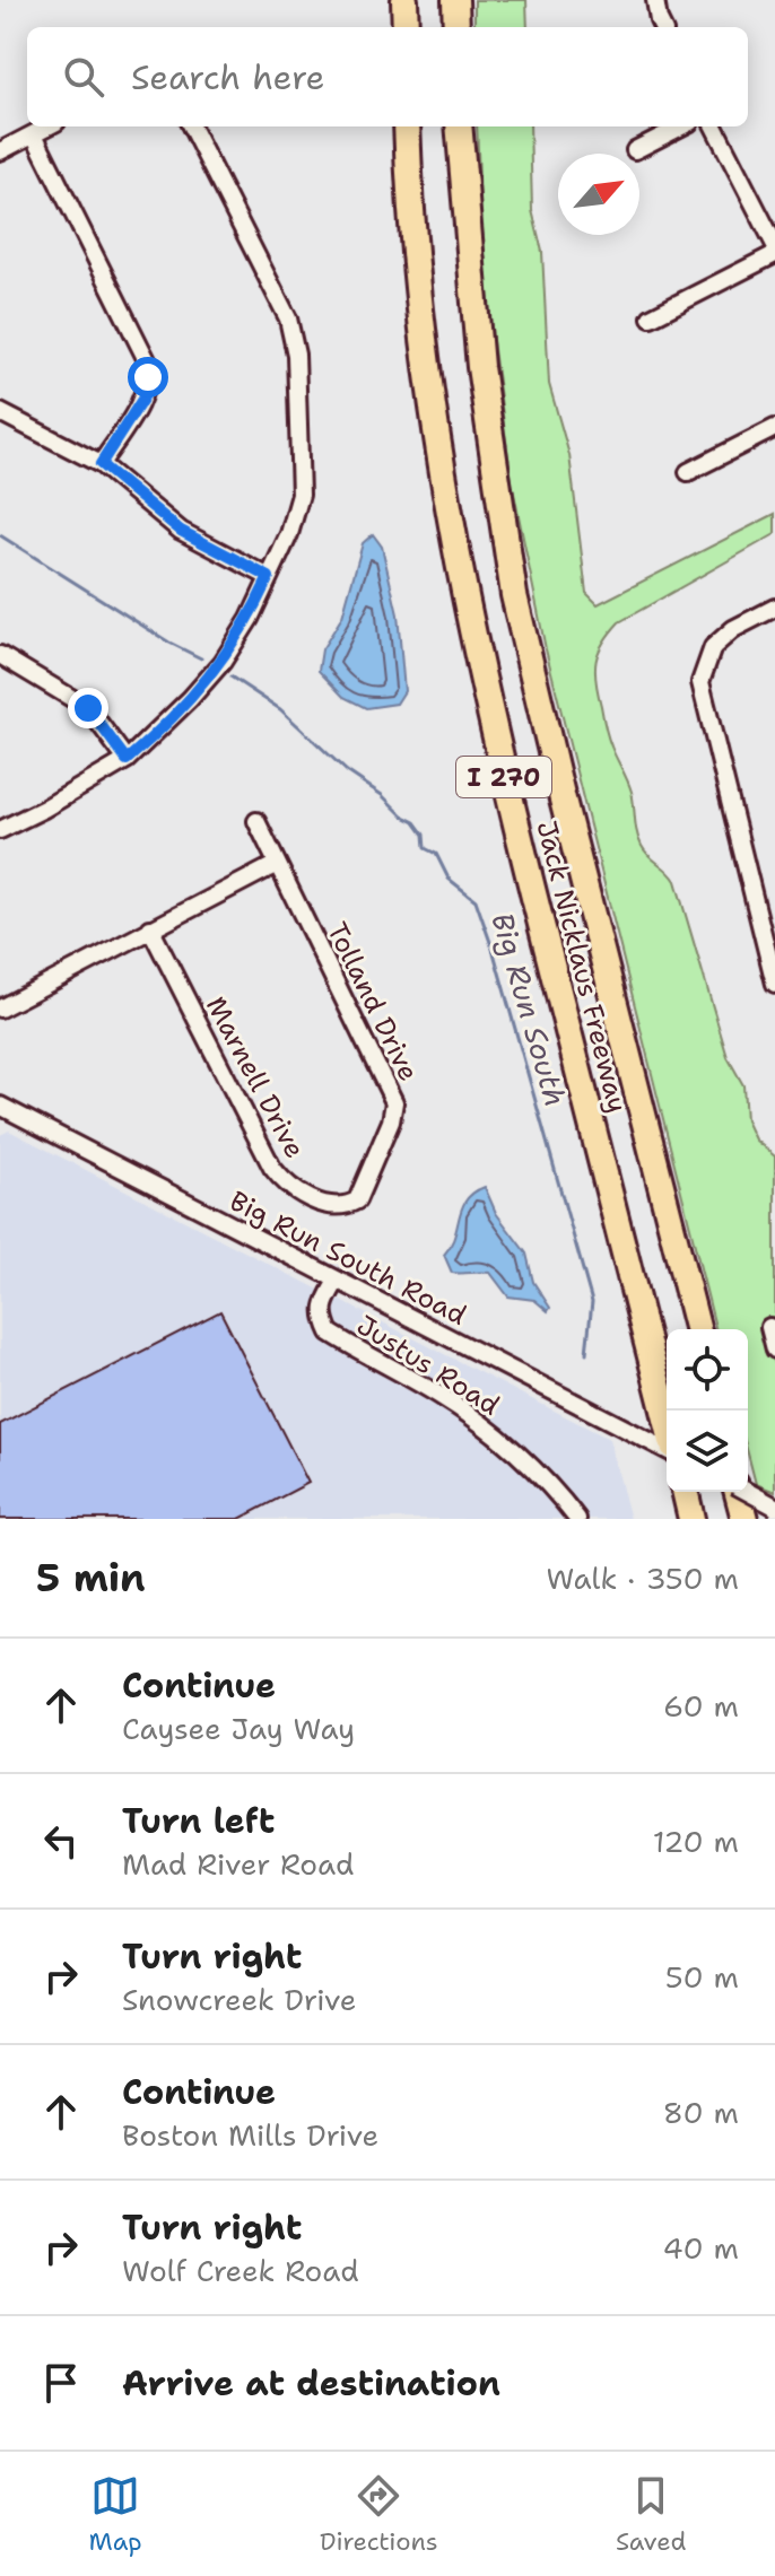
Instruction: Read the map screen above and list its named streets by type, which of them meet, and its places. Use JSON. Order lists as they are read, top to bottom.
{
  "streets": {
    "highway": ["I 270", "Jack Nicklaus Freeway"],
    "street": [
      "Tolland Drive",
      "Marnell Drive",
      "Big Run South Road",
      "Justus Road"
    ]
  },
  "crossings": [
    ["Tolland Drive", "Marnell Drive"],
    ["Big Run South Road", "Justus Road"]
  ],
  "water": ["Big Run South"],
  "north": "top right",
  "page": {
    "search": "Search here",
    "heading": ["5 min", "Walk · 350 m"],
    "list": [
      ["Continue", "Caysee Jay Way", "60 m"],
      ["Turn left", "Mad River Road", "120 m"],
      ["Turn right", "Snowcreek Drive", "50 m"],
      ["Continue", "Boston Mills Drive", "80 m"],
      ["Turn right", "Wolf Creek Road", "40 m"],
      "Arrive at destination"
    ],
    "nav": ["Map", "Directions", "Saved"]
  }
}
